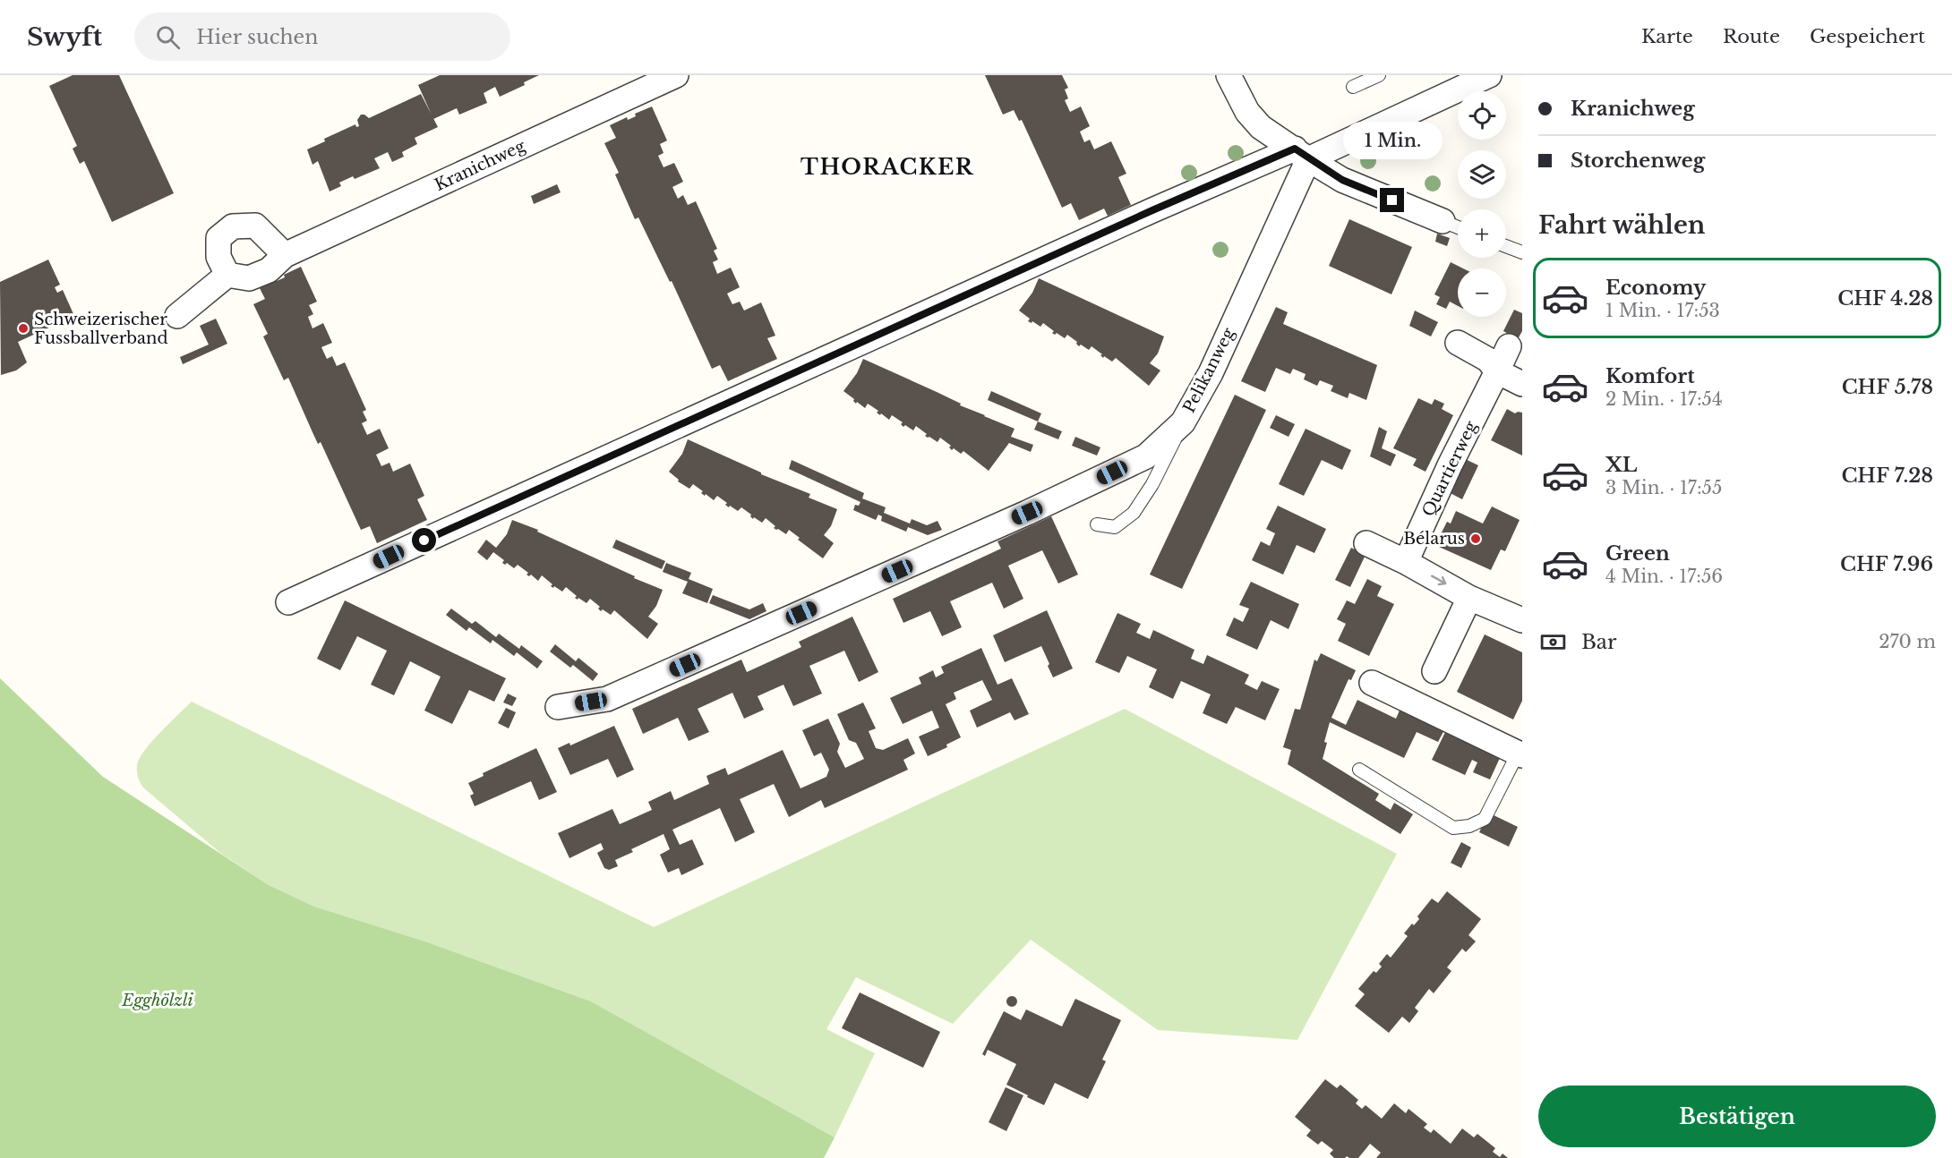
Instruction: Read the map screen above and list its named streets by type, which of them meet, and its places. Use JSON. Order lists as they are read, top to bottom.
{
  "streets": {
    "street": ["Kranichweg", "Pelikanweg", "Quartierweg"]
  },
  "districts": ["THORACKER"],
  "parks": ["Egghölzli"],
  "places": ["Schweizerischer Fussballverband", "Bélarus"],
  "page": {
    "header": "Swyft",
    "search": "Hier suchen",
    "nav": ["Karte", "Route", "Gespeichert"],
    "banner": ["Kranichweg", "Storchenweg"],
    "map_buttons": ["+", "−"],
    "bubble": "1 Min.",
    "heading": "Fahrt wählen",
    "list": [
      {
        "name": "Economy",
        "note": "1 Min. · 17:53",
        "value": "CHF 4.28"
      },
      {
        "name": "Komfort",
        "note": "2 Min. · 17:54",
        "value": "CHF 5.78"
      },
      {
        "name": "XL",
        "note": "3 Min. · 17:55",
        "value": "CHF 7.28"
      },
      {
        "name": "Green",
        "note": "4 Min. · 17:56",
        "value": "CHF 7.96"
      }
    ],
    "pay": ["Bar", "270 m"],
    "buttons": "Bestätigen"
  }
}
